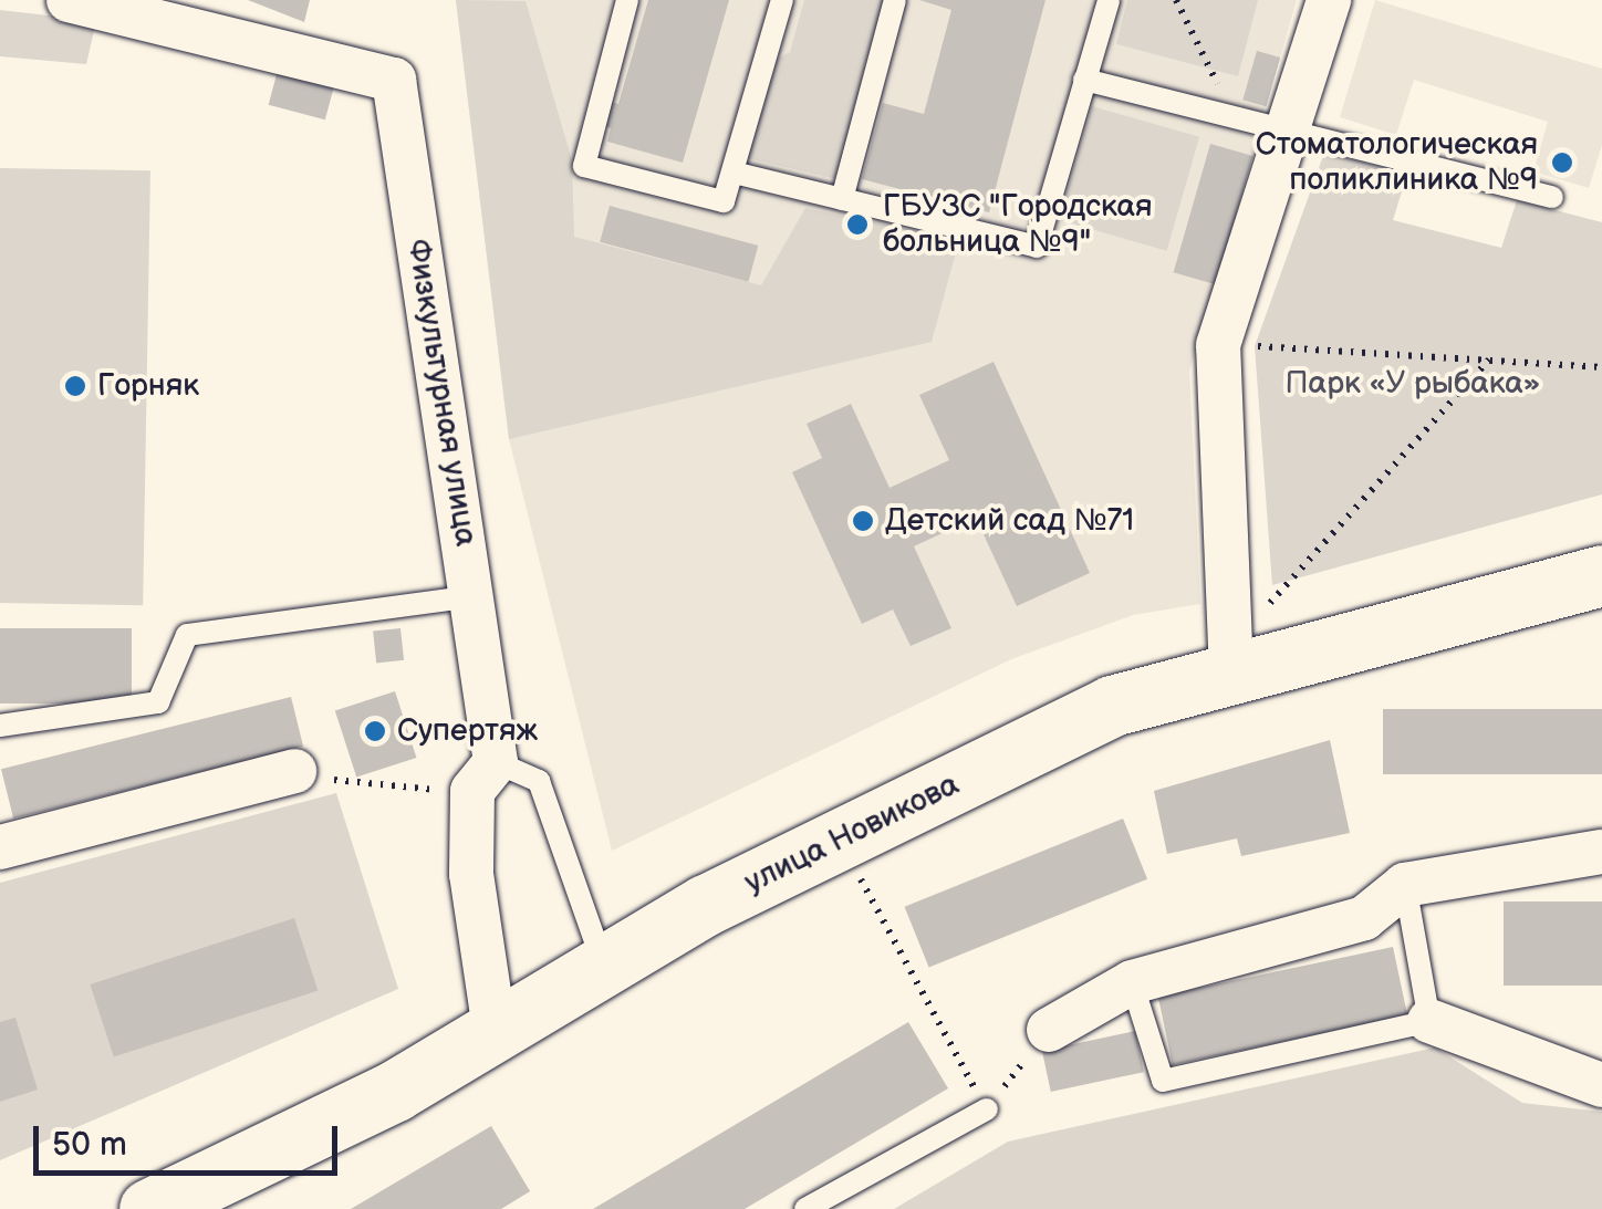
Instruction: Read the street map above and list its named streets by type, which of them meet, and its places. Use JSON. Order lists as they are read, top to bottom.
{
  "streets": {
    "main road": ["улица Новикова"],
    "street": ["Физкультурная улица"]
  },
  "crossings": [
    ["Физкультурная улица", "улица Новикова"]
  ],
  "parks": ["Парк «У рыбака»"],
  "places": [
    "Стоматологическая поликлиника №9",
    "ГБУЗС \"Городская больница №9\"",
    "Горняк",
    "Детский сад №71",
    "Супертяж"
  ],
  "scale_bar": "50 m"
}
